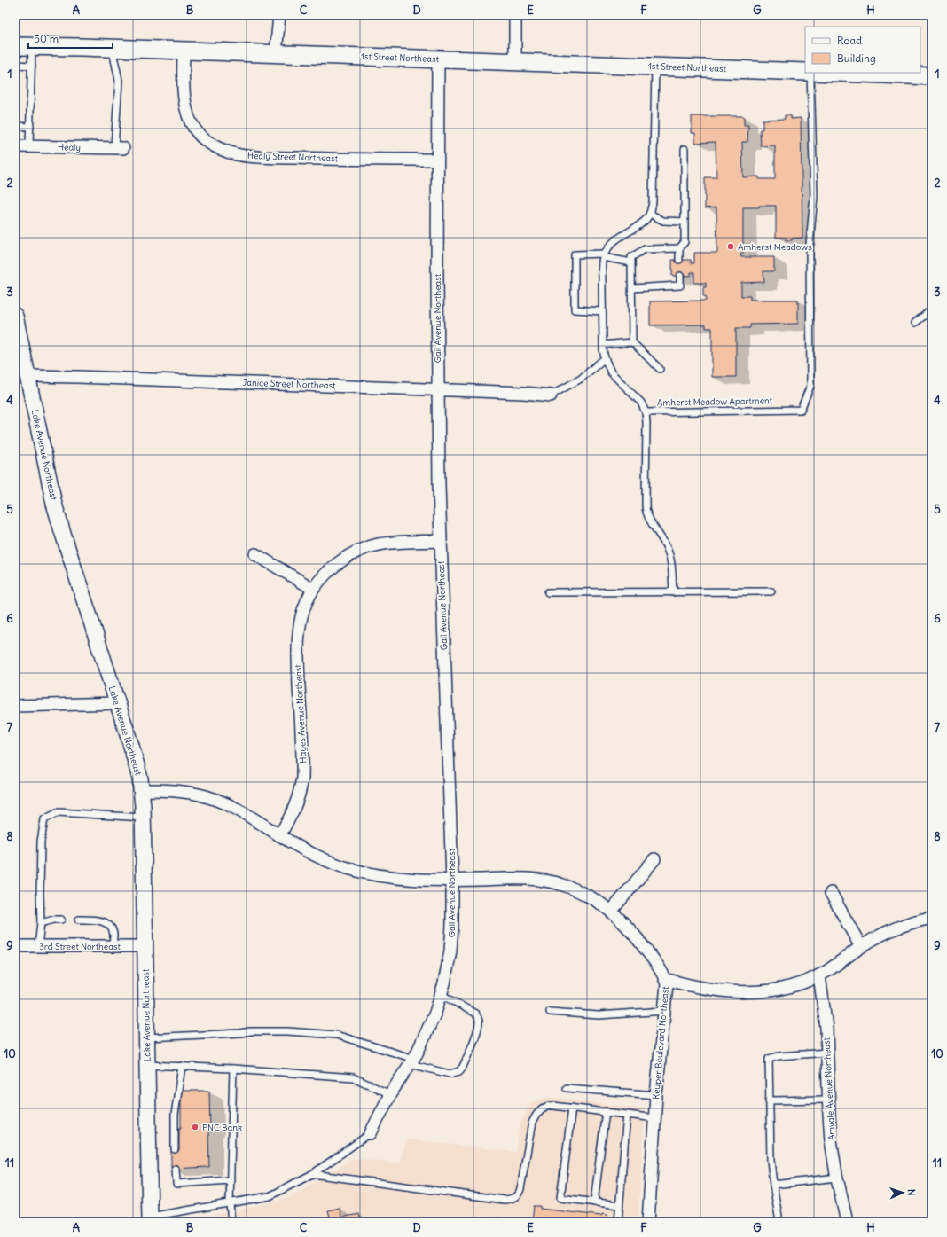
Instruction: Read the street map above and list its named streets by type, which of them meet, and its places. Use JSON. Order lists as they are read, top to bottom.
{
  "streets": {
    "main road": ["1st Street Northeast"],
    "street": [
      "Healy",
      "Healy Street Northeast",
      "Gail Avenue Northeast",
      "Janice Street Northeast",
      "Lake Avenue Northeast",
      "Hayes Avenue Northeast",
      "3rd Street Northeast",
      "Keuper Boulevard Northeast",
      "Amvale Avenue Northeast"
    ],
    "lane": ["Amherst Meadow Apartment"]
  },
  "crossings": [
    ["1st Street Northeast", "Healy Street Northeast"],
    ["1st Street Northeast", "Gail Avenue Northeast"],
    ["Healy Street Northeast", "Gail Avenue Northeast"],
    ["Gail Avenue Northeast", "Janice Street Northeast"],
    ["Gail Avenue Northeast", "Hayes Avenue Northeast"],
    ["Gail Avenue Northeast", "Keuper Boulevard Northeast"],
    ["Janice Street Northeast", "Lake Avenue Northeast"],
    ["Lake Avenue Northeast", "3rd Street Northeast"],
    ["Lake Avenue Northeast", "Keuper Boulevard Northeast"],
    ["Hayes Avenue Northeast", "Keuper Boulevard Northeast"]
  ],
  "places": ["Amherst Meadows", "PNC Bank"],
  "legend": ["Road", "Building"],
  "scale_bar": "50 m",
  "north": "right",
  "grid": {
    "columns": [
      "A",
      "B",
      "C",
      "D",
      "E",
      "F",
      "G",
      "H"
    ],
    "rows": [
      "1",
      "2",
      "3",
      "4",
      "5",
      "6",
      "7",
      "8",
      "9",
      "10",
      "11"
    ]
  }
}
